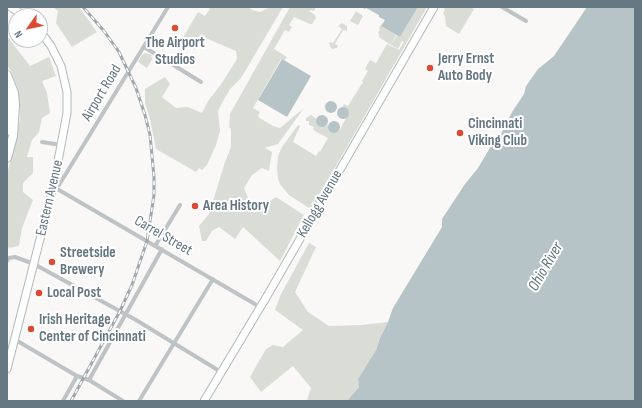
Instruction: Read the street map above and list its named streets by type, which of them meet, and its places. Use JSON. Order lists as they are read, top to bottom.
{
  "streets": {
    "main road": ["Eastern Avenue", "Kellogg Avenue"],
    "street": ["Airport Road", "Carrel Street"]
  },
  "crossings": [
    ["Airport Road", "Eastern Avenue"],
    ["Airport Road", "Carrel Street"],
    ["Eastern Avenue", "Carrel Street"],
    ["Kellogg Avenue", "Carrel Street"]
  ],
  "water": ["Ohio River"],
  "places": [
    "The Airport Studios",
    "Jerry Ernst Auto Body",
    "Cincinnati Viking Club",
    "Area History",
    "Streetside Brewery",
    "Local Post",
    "Irish Heritage Center of Cincinnati"
  ],
  "north": "bottom left"
}
